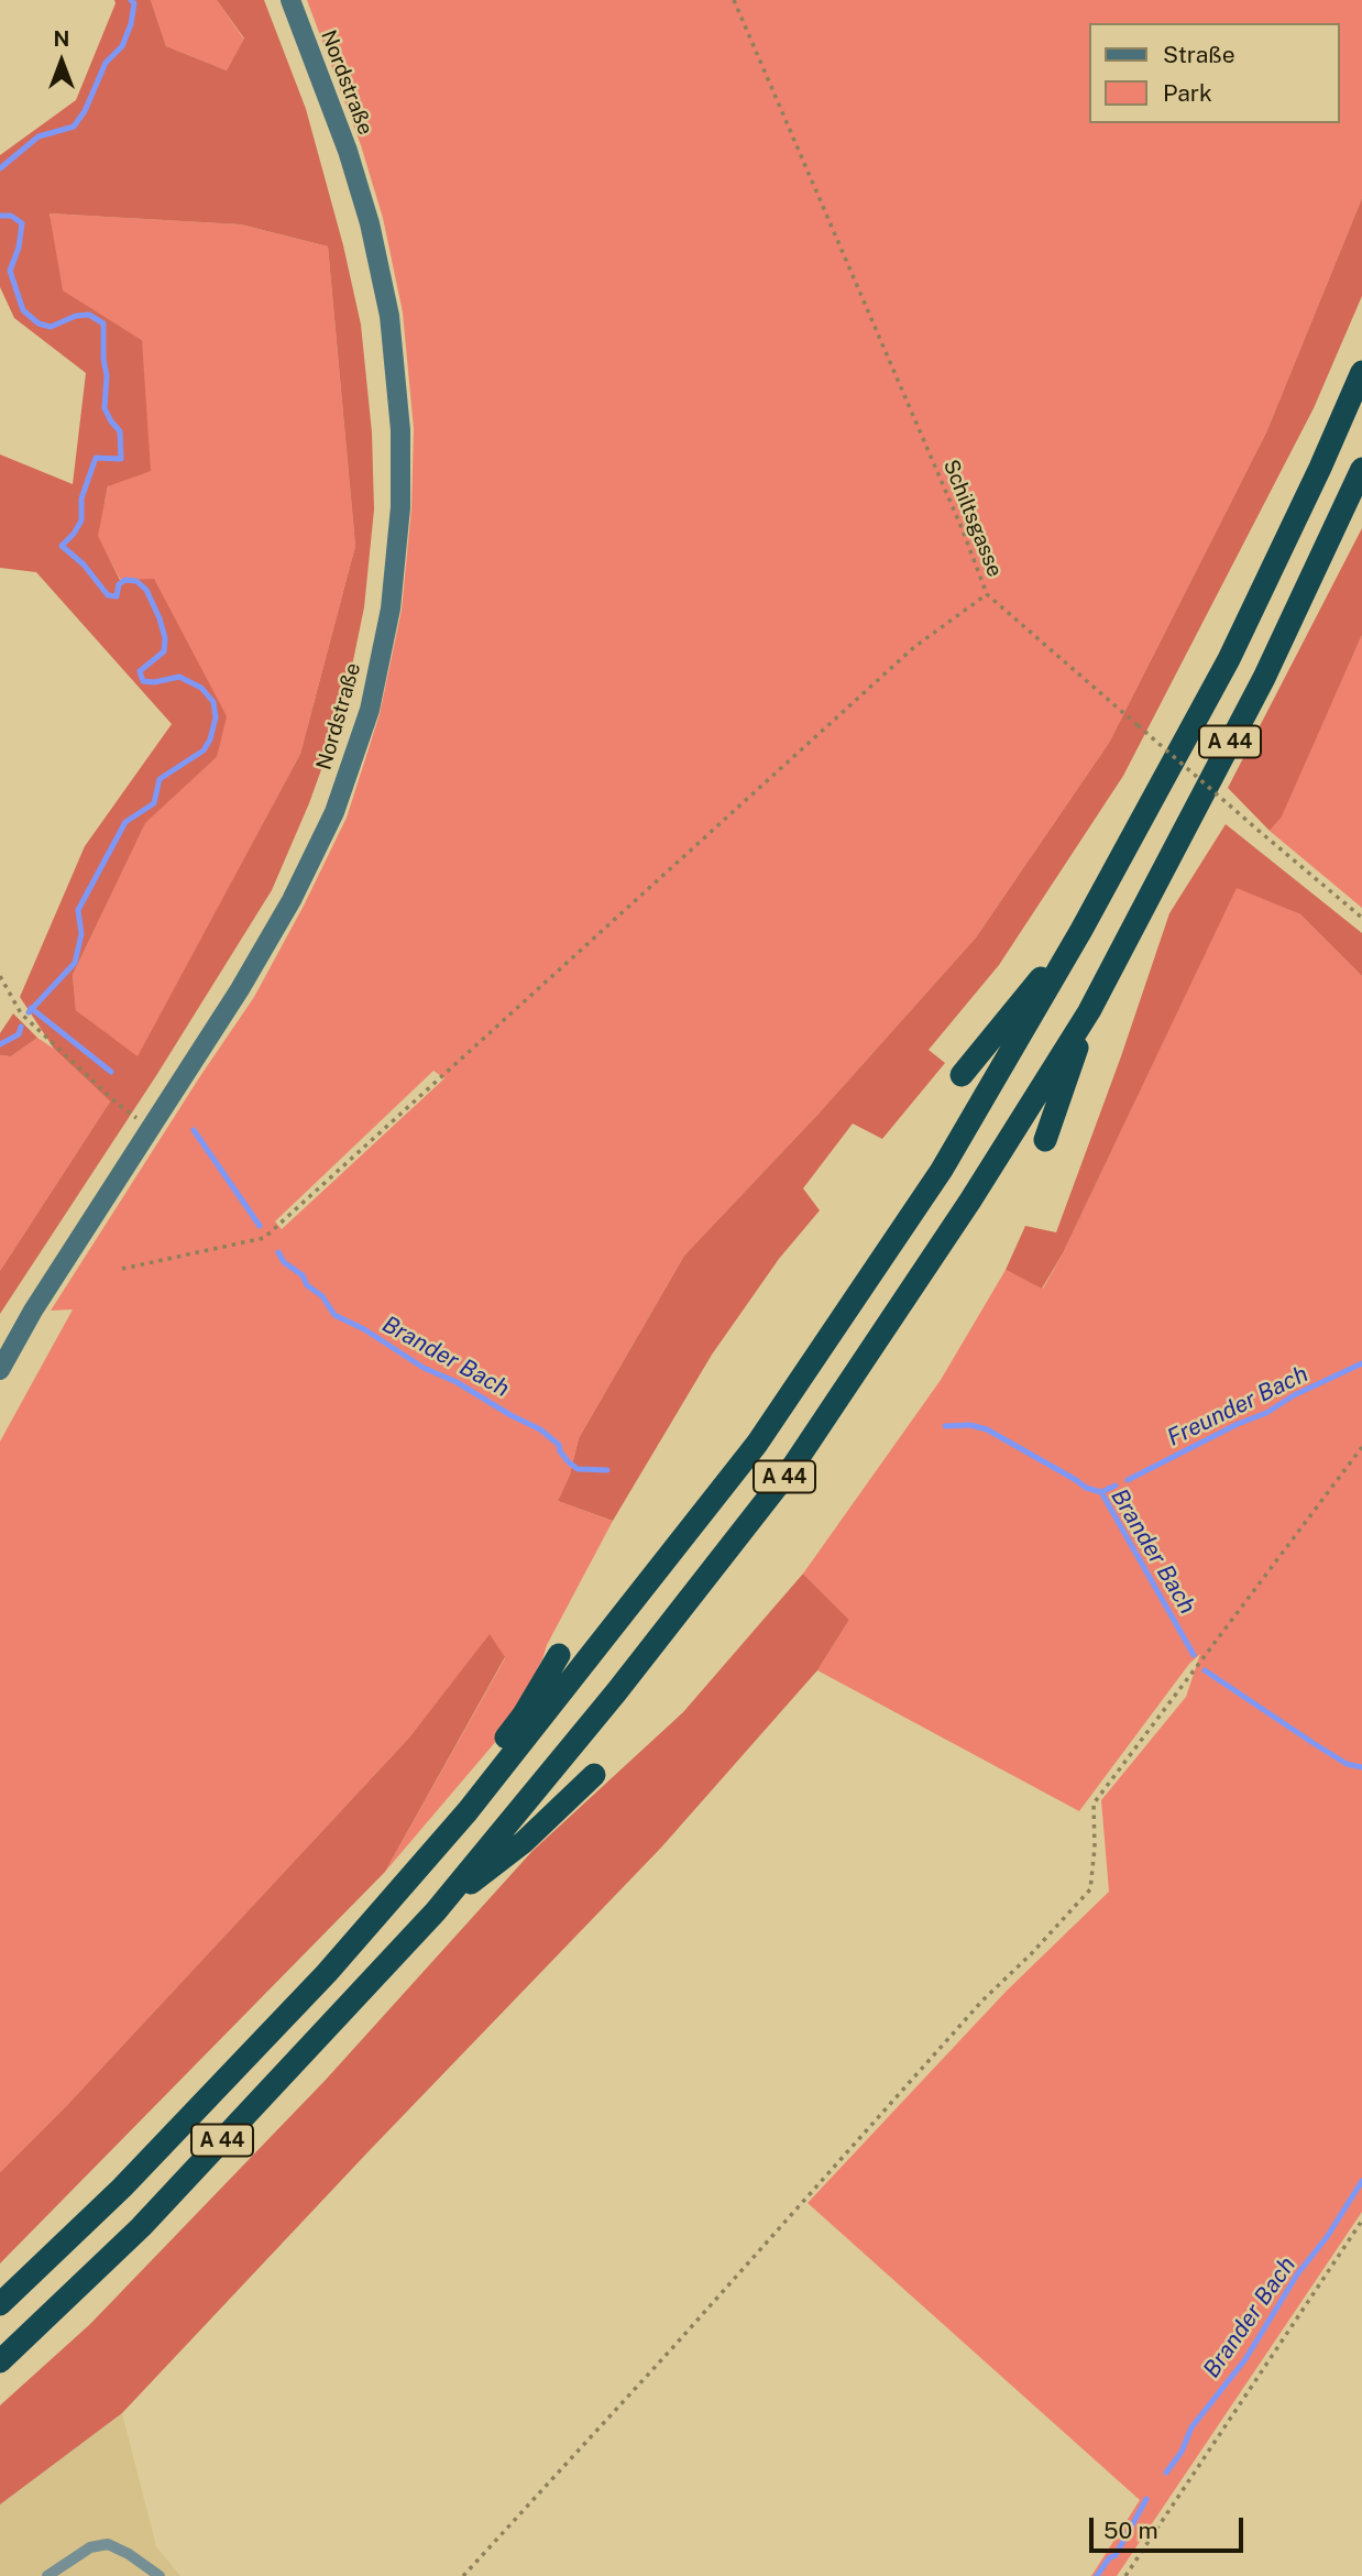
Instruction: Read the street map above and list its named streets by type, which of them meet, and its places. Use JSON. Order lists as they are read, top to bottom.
{
  "streets": {
    "highway": ["A 44"],
    "main road": ["Nordstraße"],
    "path": ["Schiltsgasse"]
  },
  "water": ["Brander Bach", "Freunder Bach"],
  "legend": ["Straße", "Park"],
  "scale_bar": "50 m",
  "north": "top"
}
